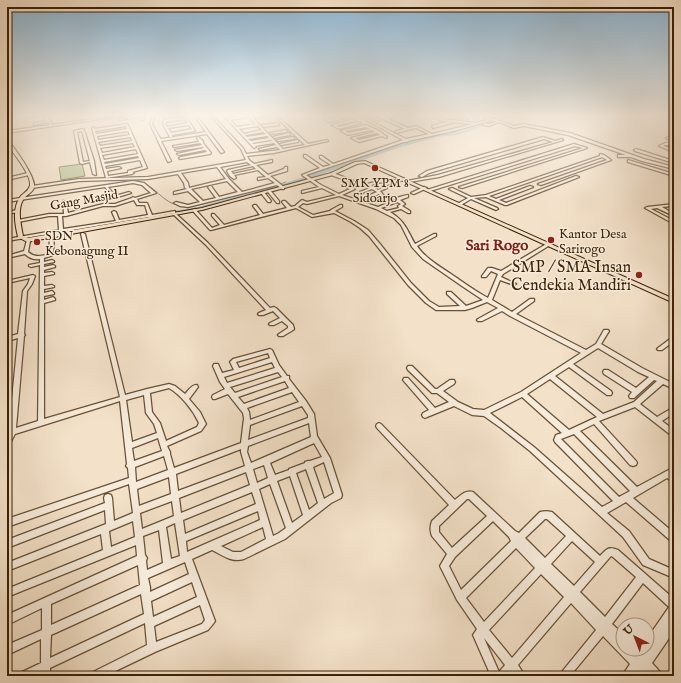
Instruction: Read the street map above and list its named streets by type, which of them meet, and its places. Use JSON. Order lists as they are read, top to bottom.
{
  "streets": {
    "street": ["Gang Masjid"]
  },
  "districts": ["Sari Rogo"],
  "places": [
    "SMK YPM 8 Sidoarjo",
    "Kantor Desa Sarirogo",
    "SDN Kebonagung II",
    "SMP / SMA Insan Cendekia Mandiri"
  ],
  "north": "top left"
}
